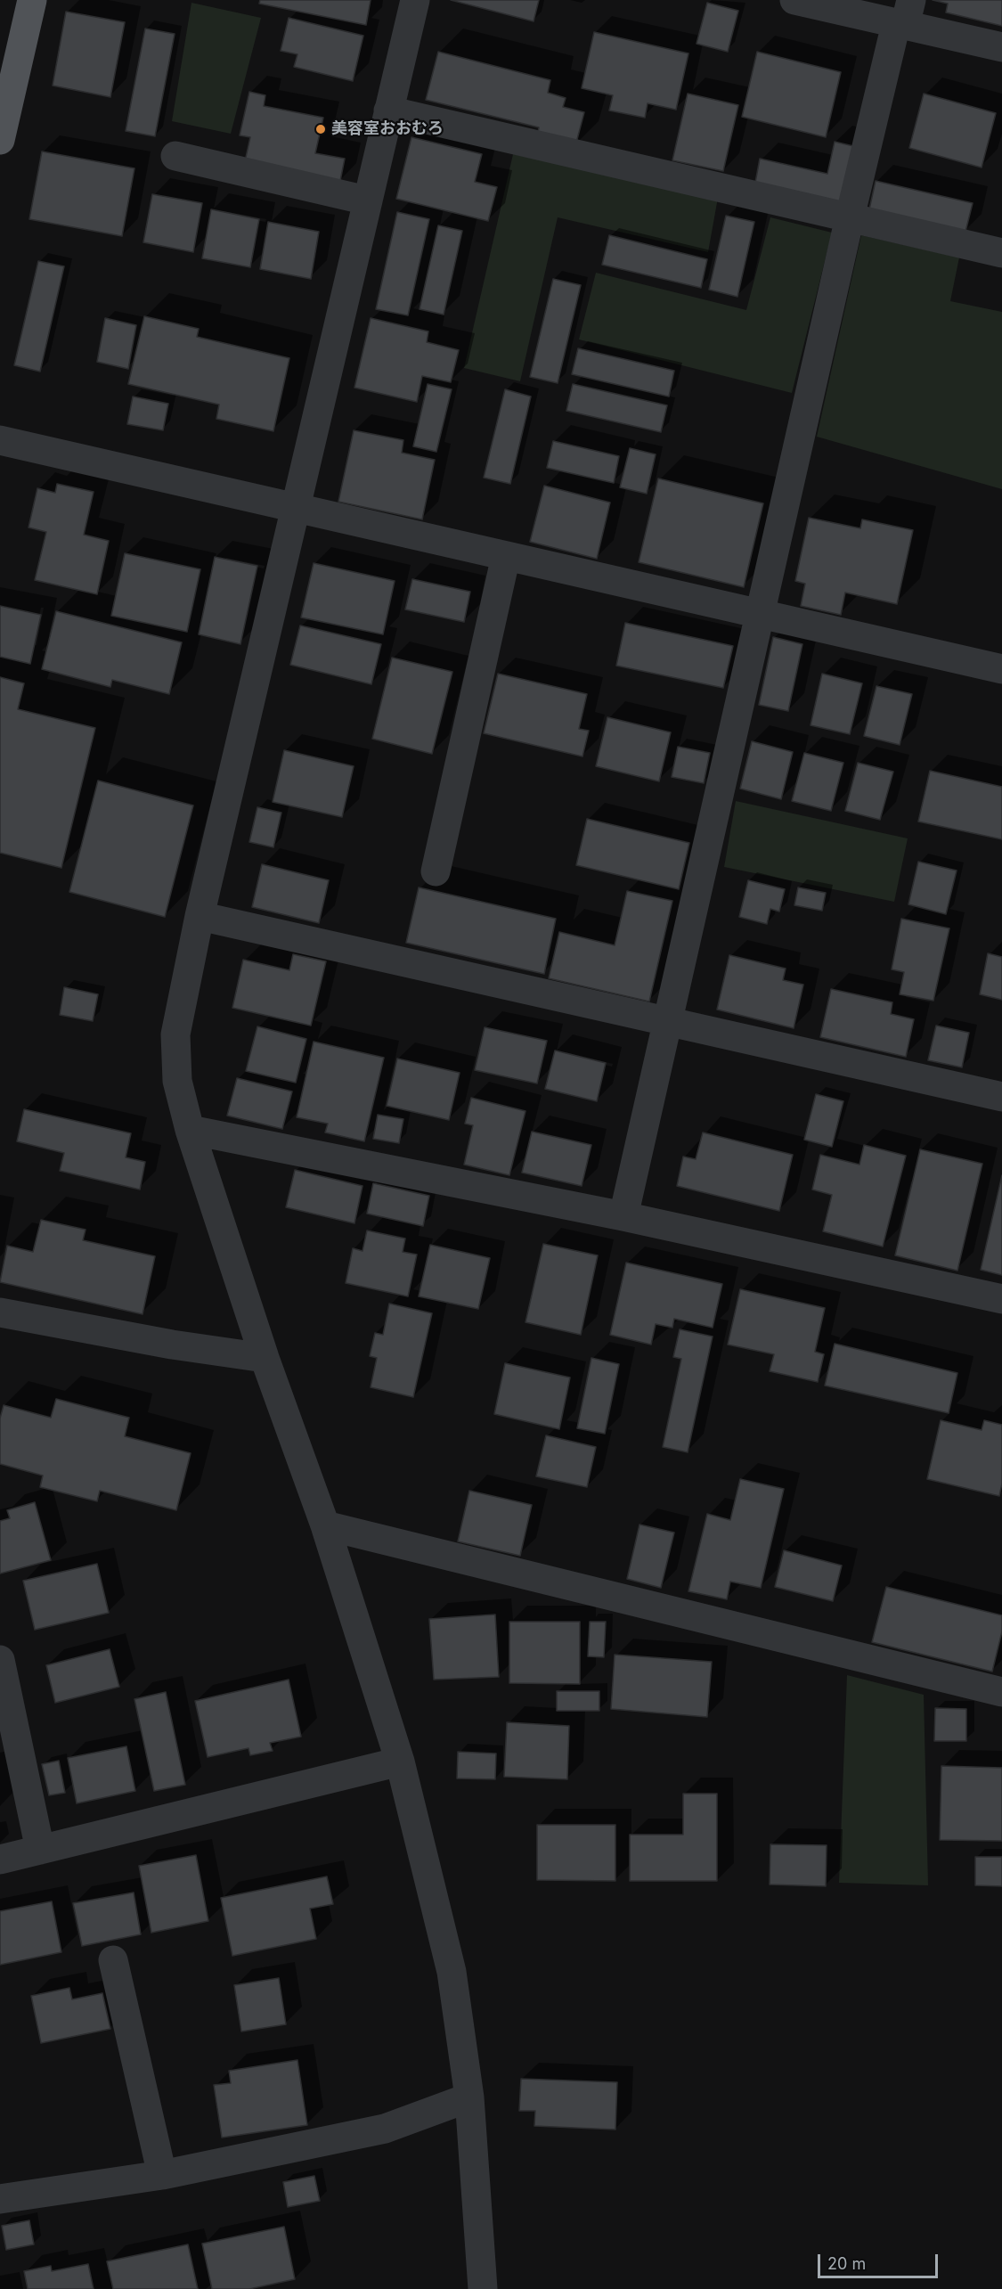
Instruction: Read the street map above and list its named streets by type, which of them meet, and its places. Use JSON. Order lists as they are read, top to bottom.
{
  "places": ["美容室おおむろ"],
  "scale_bar": "20 m"
}
